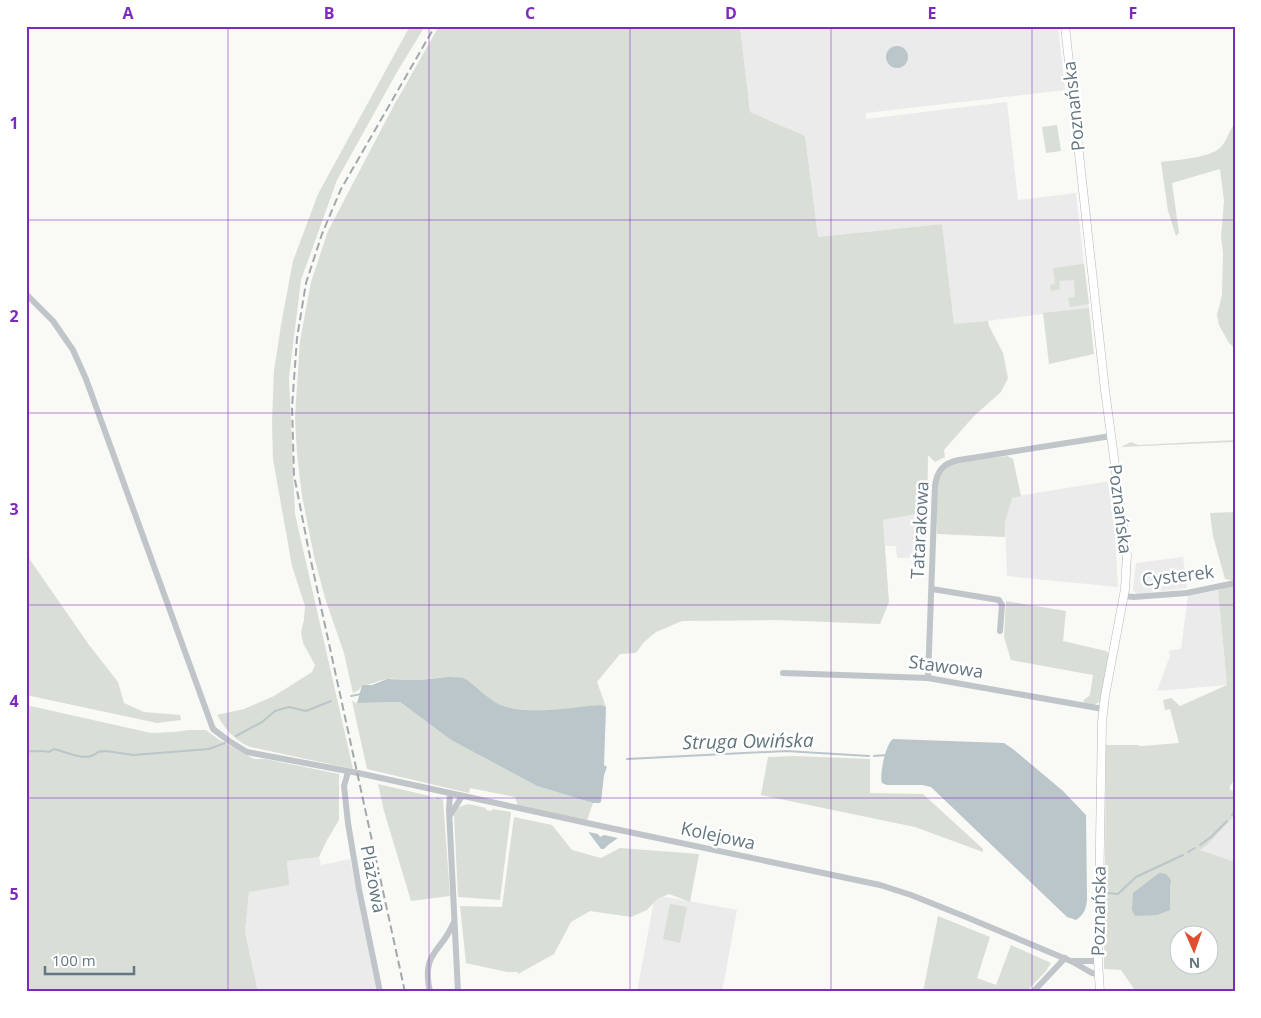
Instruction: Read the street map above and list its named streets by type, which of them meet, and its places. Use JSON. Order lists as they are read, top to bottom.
{
  "streets": {
    "main road": ["Poznańska"],
    "street": [
      "Tatarakowa",
      "Cysterek",
      "Stawowa",
      "Kolejowa",
      "Plażowa"
    ]
  },
  "crossings": [
    ["Poznańska", "Tatarakowa"],
    ["Poznańska", "Cysterek"],
    ["Poznańska", "Stawowa"],
    ["Poznańska", "Kolejowa"],
    ["Tatarakowa", "Stawowa"],
    ["Kolejowa", "Plażowa"]
  ],
  "water": ["Struga Owińska"],
  "scale_bar": "100 m",
  "north": "bottom",
  "grid": {
    "columns": [
      "A",
      "B",
      "C",
      "D",
      "E",
      "F"
    ],
    "rows": [
      "1",
      "2",
      "3",
      "4",
      "5"
    ]
  }
}
